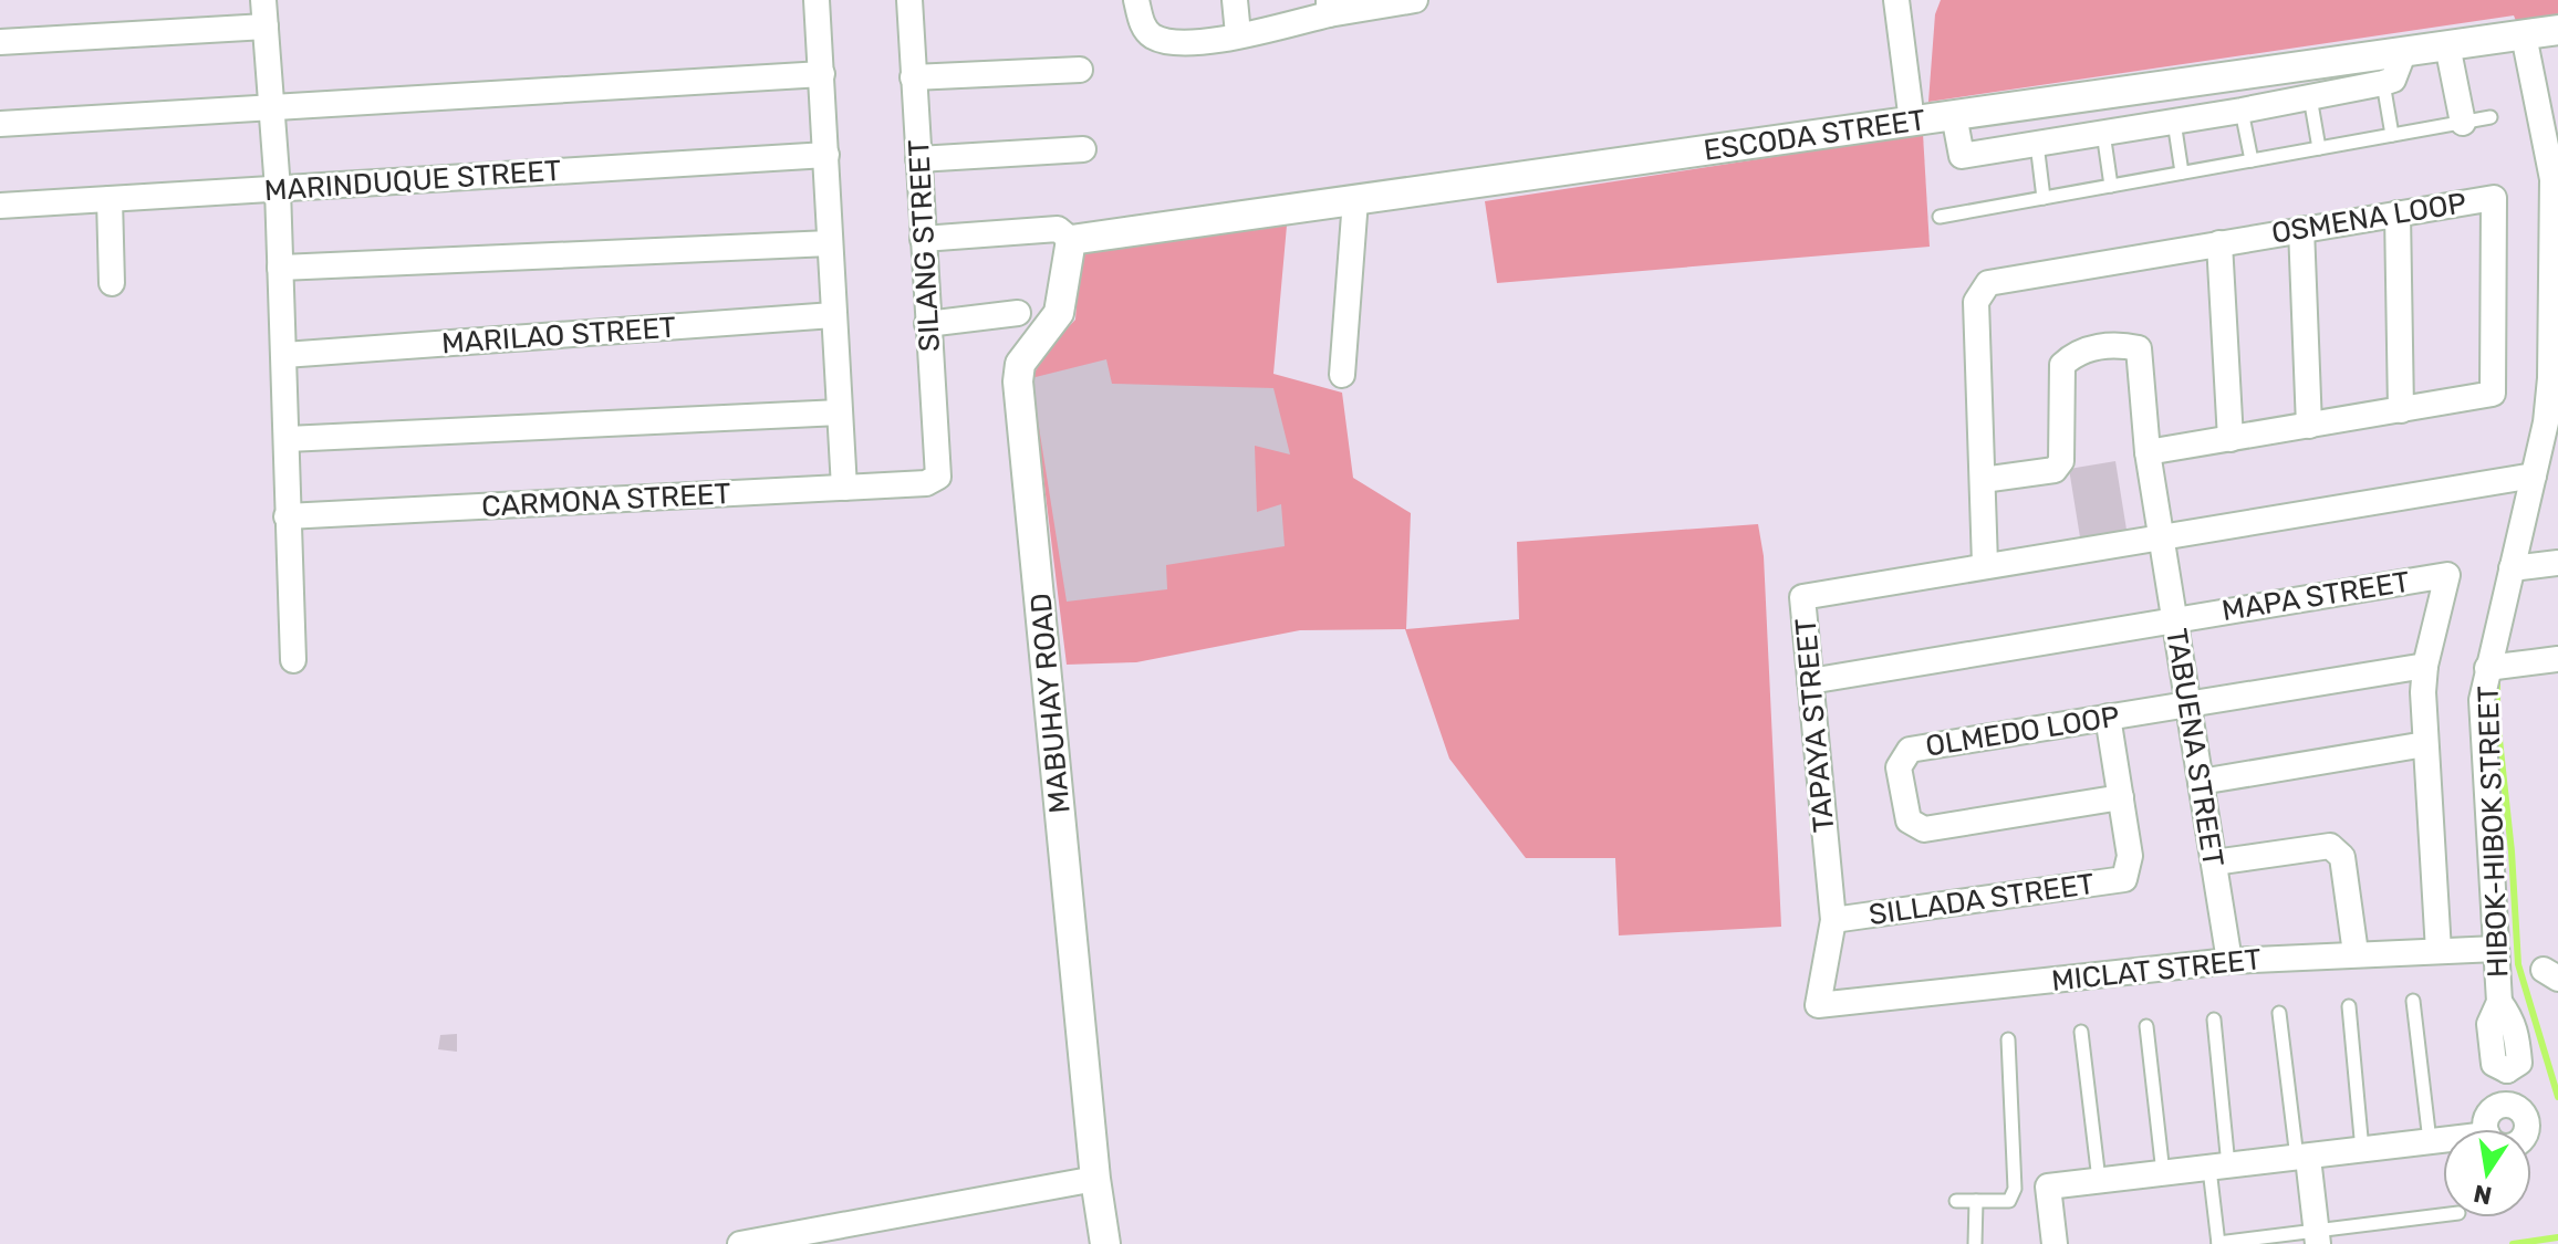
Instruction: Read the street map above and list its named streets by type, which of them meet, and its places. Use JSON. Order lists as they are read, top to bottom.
{
  "streets": {
    "street": [
      "ESCODA STREET",
      "MARINDUQUE STREET",
      "OSMENA LOOP",
      "SILANG STREET",
      "MARILAO STREET",
      "CARMONA STREET",
      "MAPA STREET",
      "MABUHAY ROAD",
      "TAPAYA STREET",
      "OLMEDO LOOP",
      "TABUENA STREET",
      "HIBOK-HIBOK STREET",
      "SILLADA STREET",
      "MICLAT STREET"
    ]
  },
  "crossings": [
    ["ESCODA STREET", "MABUHAY ROAD"],
    ["ESCODA STREET", "HIBOK-HIBOK STREET"],
    ["OSMENA LOOP", "TAPAYA STREET"],
    ["OSMENA LOOP", "TABUENA STREET"],
    ["SILANG STREET", "CARMONA STREET"],
    ["MAPA STREET", "TAPAYA STREET"],
    ["MAPA STREET", "OLMEDO LOOP"],
    ["MAPA STREET", "TABUENA STREET"],
    ["MAPA STREET", "MICLAT STREET"],
    ["TAPAYA STREET", "TABUENA STREET"],
    ["TAPAYA STREET", "HIBOK-HIBOK STREET"],
    ["TAPAYA STREET", "SILLADA STREET"],
    ["TAPAYA STREET", "MICLAT STREET"],
    ["OLMEDO LOOP", "TABUENA STREET"],
    ["OLMEDO LOOP", "SILLADA STREET"],
    ["TABUENA STREET", "MICLAT STREET"],
    ["HIBOK-HIBOK STREET", "MICLAT STREET"]
  ],
  "north": "bottom"
}
